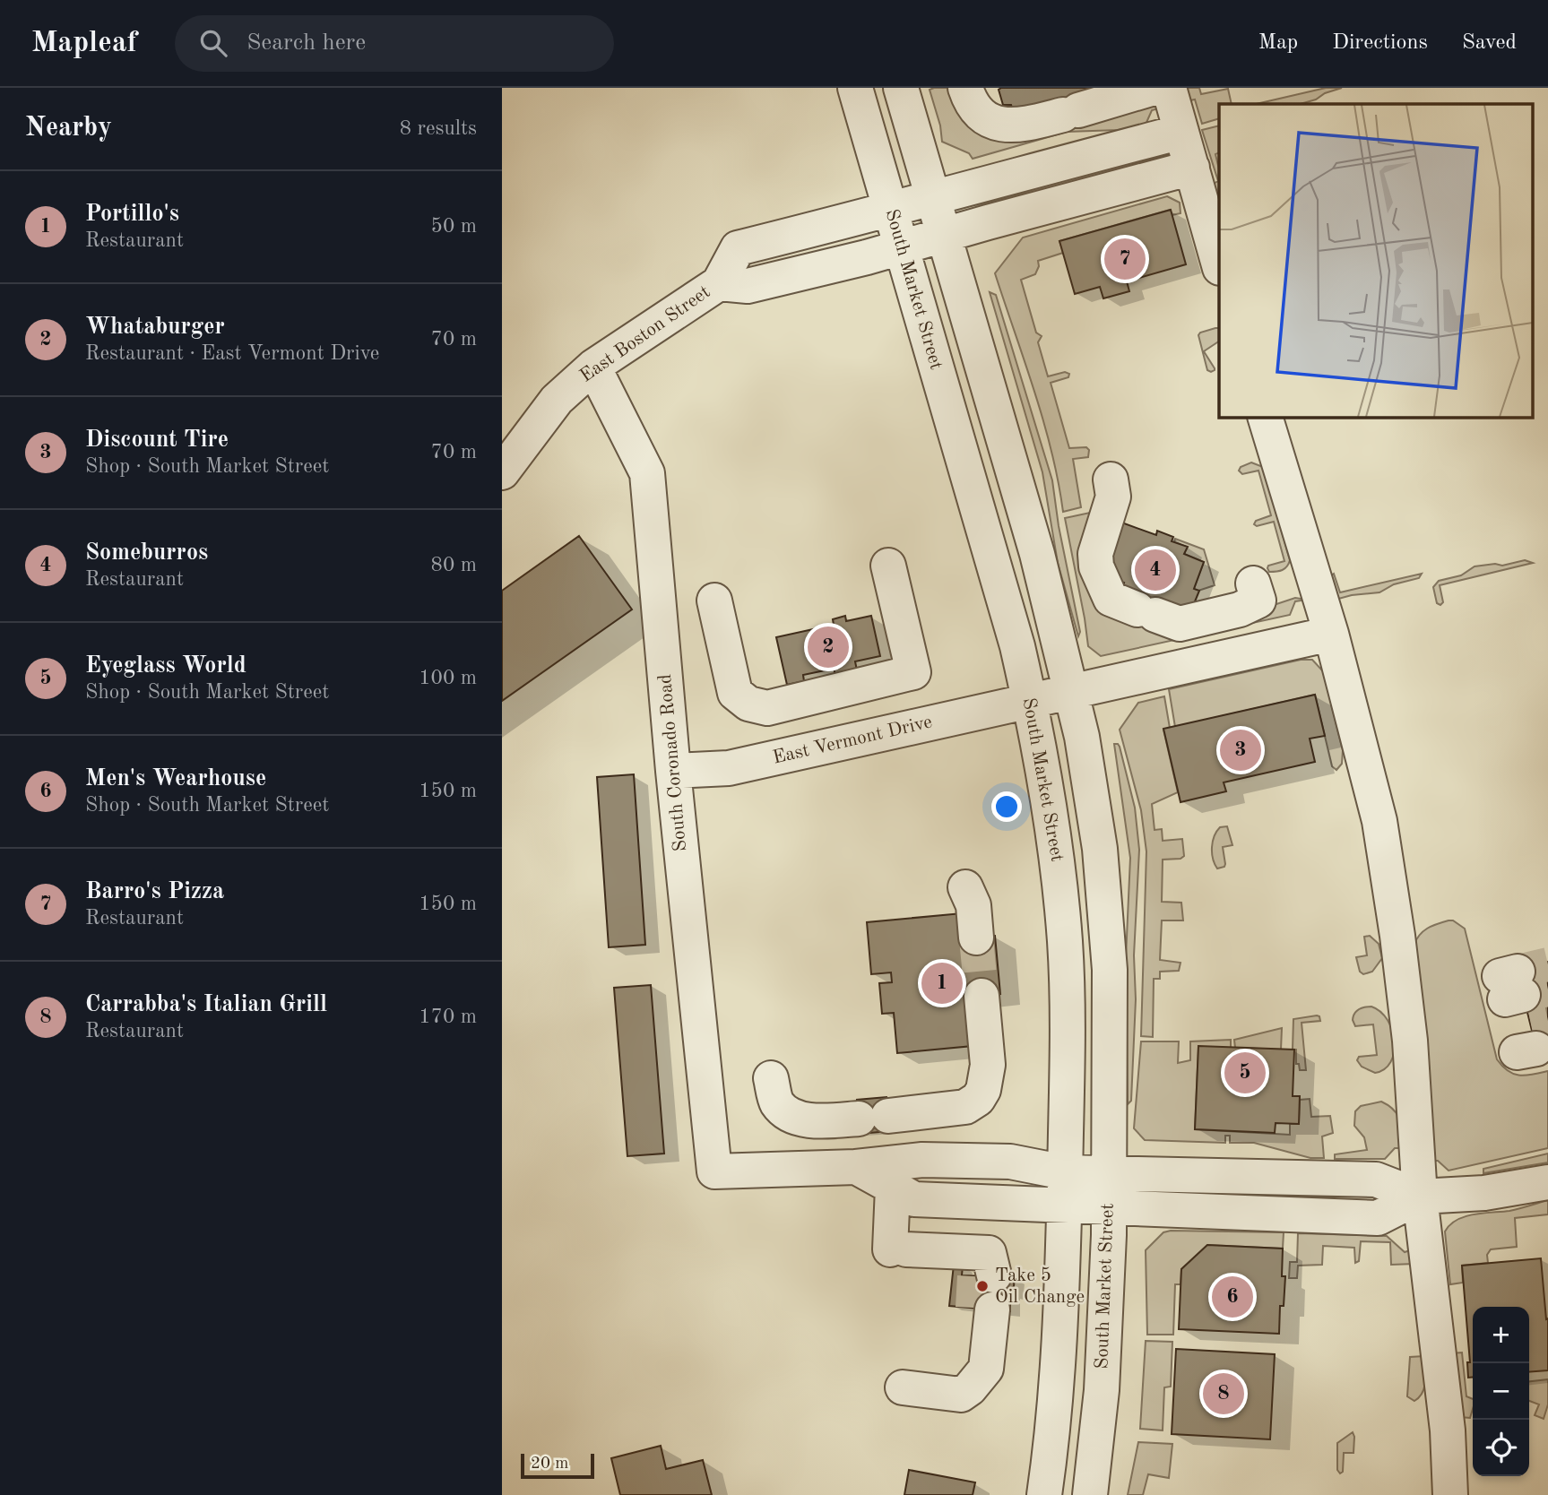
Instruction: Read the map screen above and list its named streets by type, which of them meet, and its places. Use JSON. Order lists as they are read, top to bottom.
{
  "streets": {
    "street": [
      "South Market Street",
      "East Boston Street",
      "East Vermont Drive",
      "South Coronado Road"
    ]
  },
  "crossings": [
    ["South Market Street", "East Boston Street"],
    ["South Market Street", "East Vermont Drive"],
    ["East Boston Street", "South Coronado Road"],
    ["East Vermont Drive", "South Coronado Road"]
  ],
  "places": ["Take 5 Oil Change"],
  "scale_bar": "20 m",
  "page": {
    "header": "Mapleaf",
    "search": "Search here",
    "nav": ["Map", "Directions", "Saved"],
    "heading": ["Nearby", "8 results"],
    "list": [
      {
        "mark": "1",
        "name": "Portillo's",
        "note": "Restaurant",
        "value": "50 m"
      },
      {
        "mark": "2",
        "name": "Whataburger",
        "note": "Restaurant · East Vermont Drive",
        "value": "70 m"
      },
      {
        "mark": "3",
        "name": "Discount Tire",
        "note": "Shop · South Market Street",
        "value": "70 m"
      },
      {
        "mark": "4",
        "name": "Someburros",
        "note": "Restaurant",
        "value": "80 m"
      },
      {
        "mark": "5",
        "name": "Eyeglass World",
        "note": "Shop · South Market Street",
        "value": "100 m"
      },
      {
        "mark": "6",
        "name": "Men's Wearhouse",
        "note": "Shop · South Market Street",
        "value": "150 m"
      },
      {
        "mark": "7",
        "name": "Barro's Pizza",
        "note": "Restaurant",
        "value": "150 m"
      },
      {
        "mark": "8",
        "name": "Carrabba's Italian Grill",
        "note": "Restaurant",
        "value": "170 m"
      }
    ],
    "pins": [
      "7",
      "4",
      "2",
      "3",
      "1",
      "5",
      "6",
      "8"
    ],
    "map_buttons": ["+", "−"],
    "scale": "20 m"
  }
}
